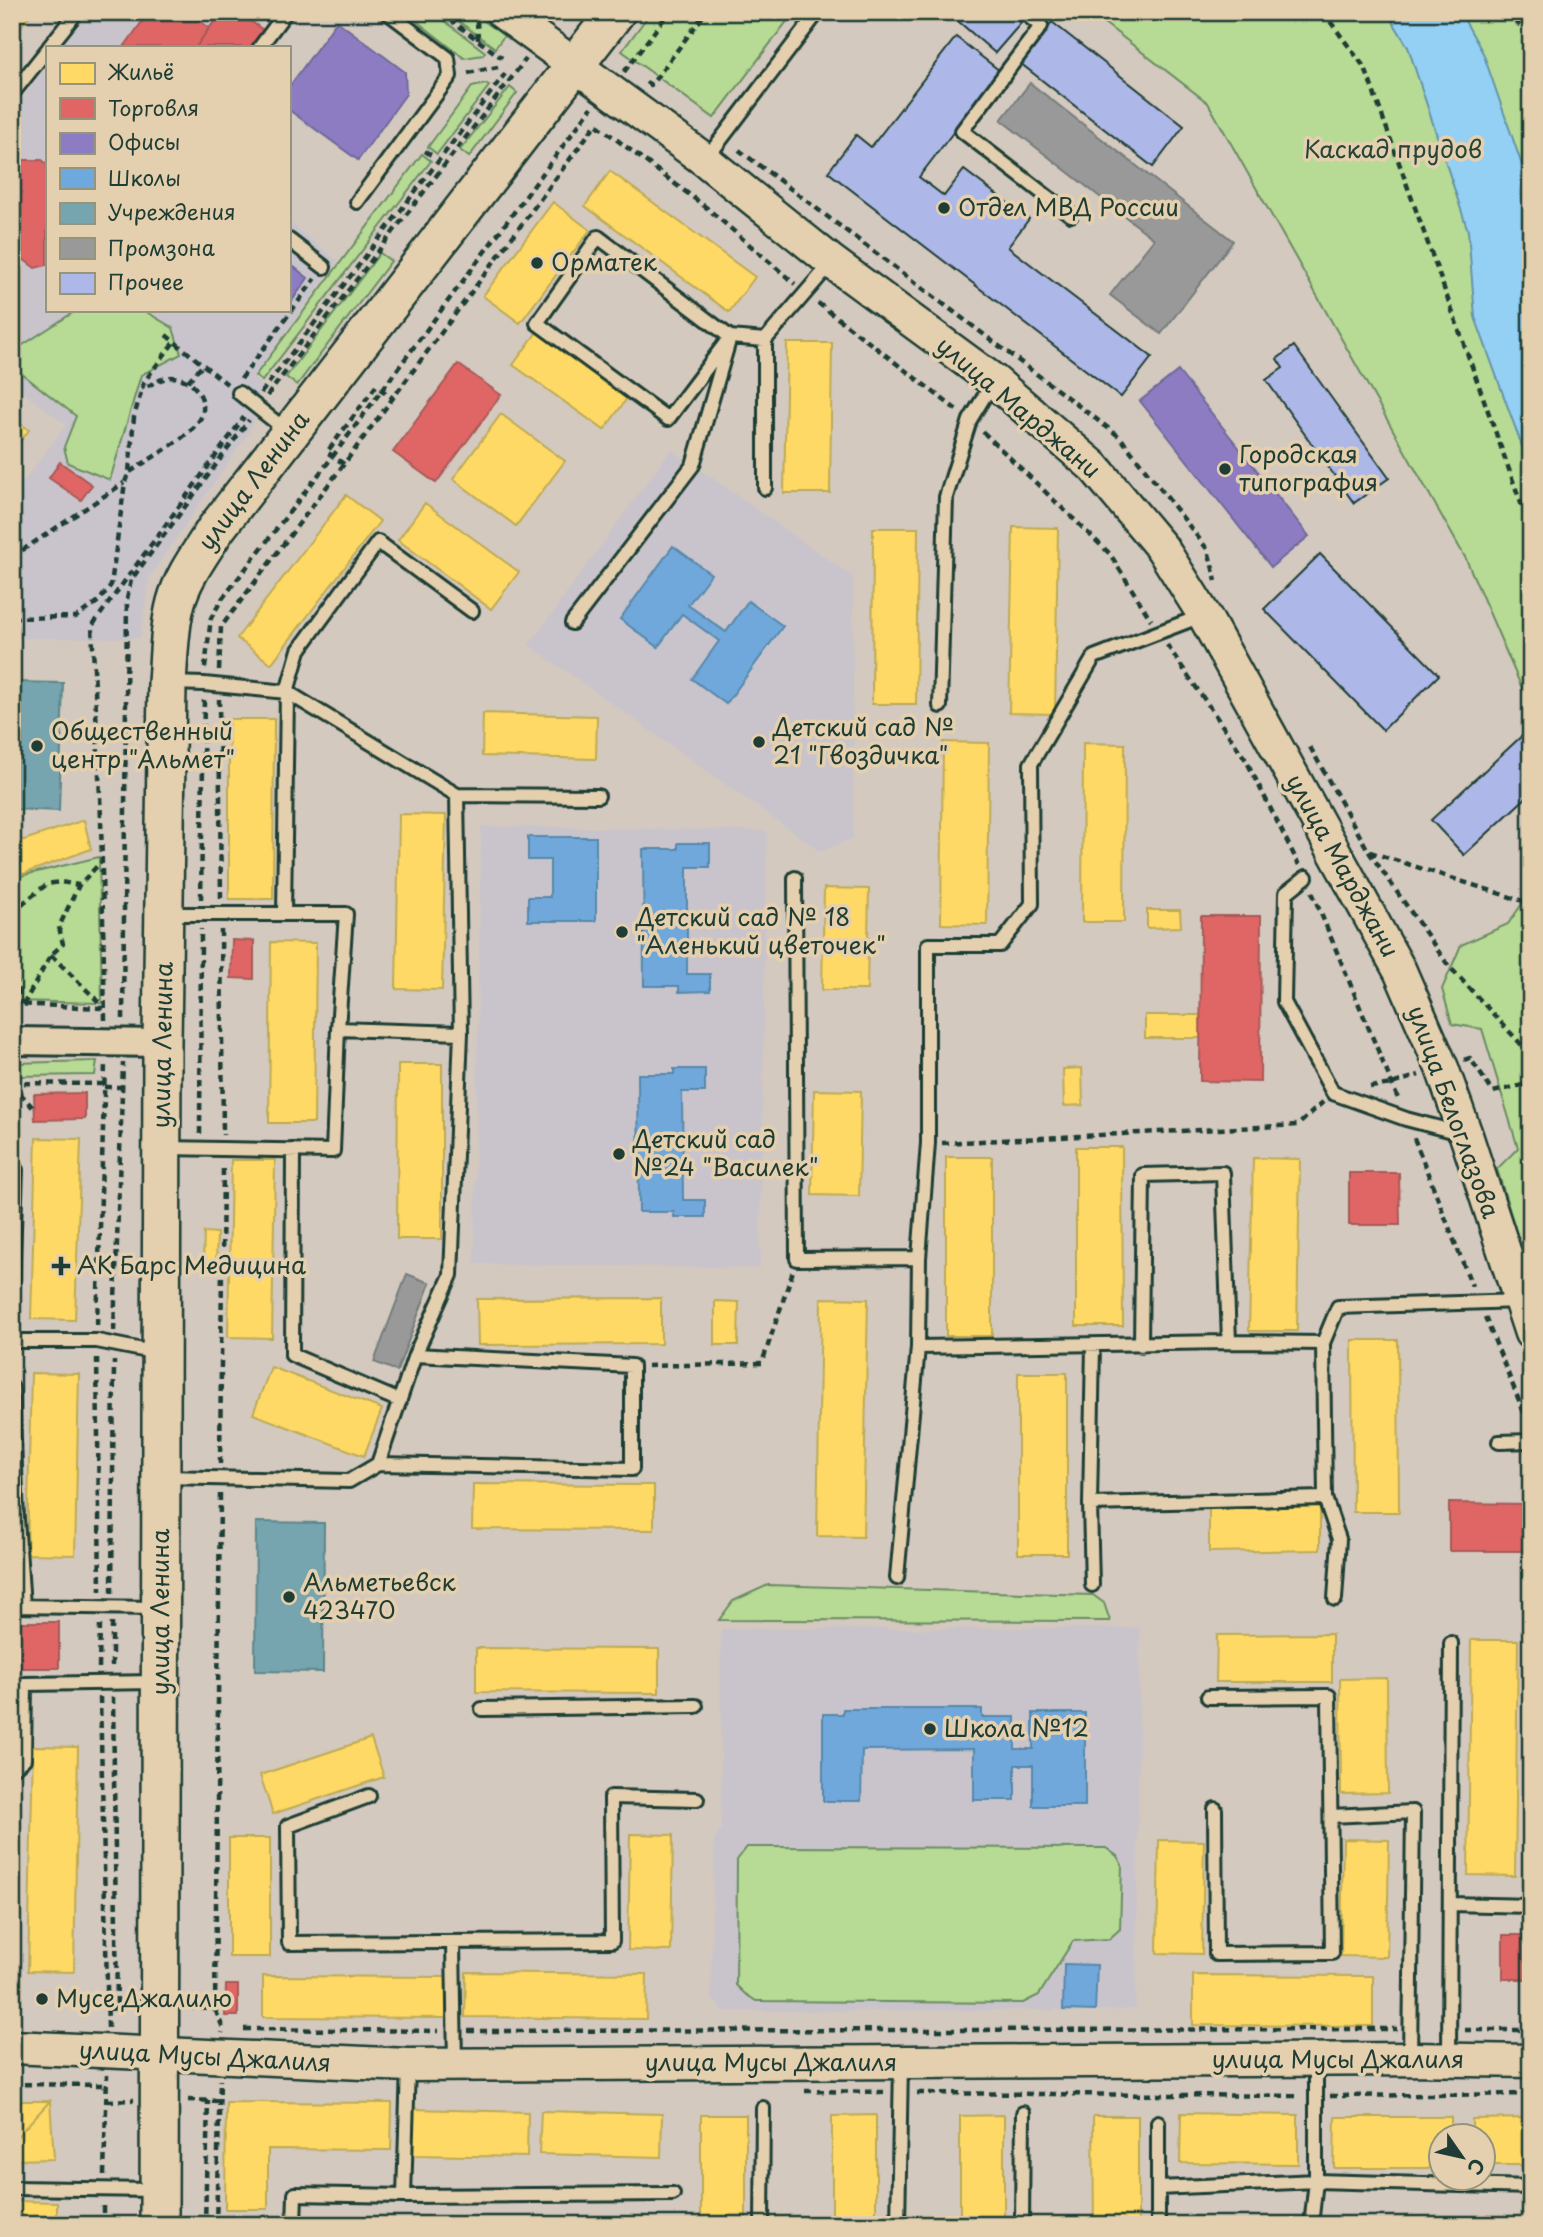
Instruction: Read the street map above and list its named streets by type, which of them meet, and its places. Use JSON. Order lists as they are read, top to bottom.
{
  "streets": {
    "main road": ["улица Ленина"],
    "street": ["улица Марджани", "улица Белоглазова", "улица Мусы Джалиля"]
  },
  "crossings": [
    ["улица Марджани", "улица Ленина"],
    ["улица Марджани", "улица Белоглазова"],
    ["улица Ленина", "улица Мусы Джалиля"]
  ],
  "parks": ["Каскад прудов"],
  "places": {
    "other": [
      "Отдел МВД России",
      "Орматек",
      "Городская типография",
      "Детский сад № 21 \"Гвоздичка\"",
      "Общественный центр \"Альмет\"",
      "Детский сад № 18 \"Аленький цветочек\"",
      "Детский сад №24 \"Василек\"",
      "Альметьевск 423470",
      "Школа №12",
      "Мусе Джалилю"
    ],
    "health": ["АК Барс Медицина"]
  },
  "legend": [
    "Жильё",
    "Торговля",
    "Офисы",
    "Школы",
    "Учреждения",
    "Промзона",
    "Прочее"
  ],
  "north": "bottom right"
}
